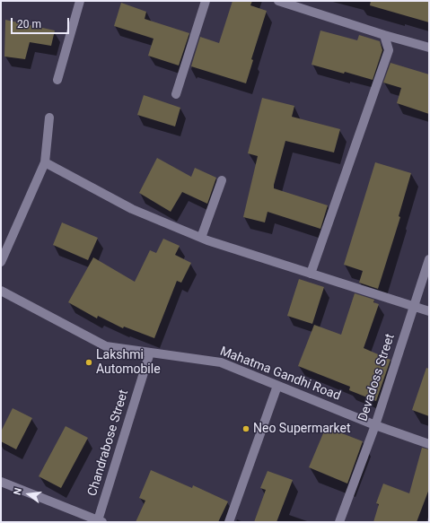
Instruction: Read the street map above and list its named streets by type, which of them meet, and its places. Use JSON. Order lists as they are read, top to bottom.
{
  "streets": {
    "street": ["Mahatma Gandhi Road", "Devadoss Street", "Chandrabose Street"]
  },
  "crossings": [
    ["Mahatma Gandhi Road", "Devadoss Street"],
    ["Mahatma Gandhi Road", "Chandrabose Street"]
  ],
  "places": ["Lakshmi Automobile", "Neo Supermarket"],
  "scale_bar": "20 m",
  "north": "left"
}
